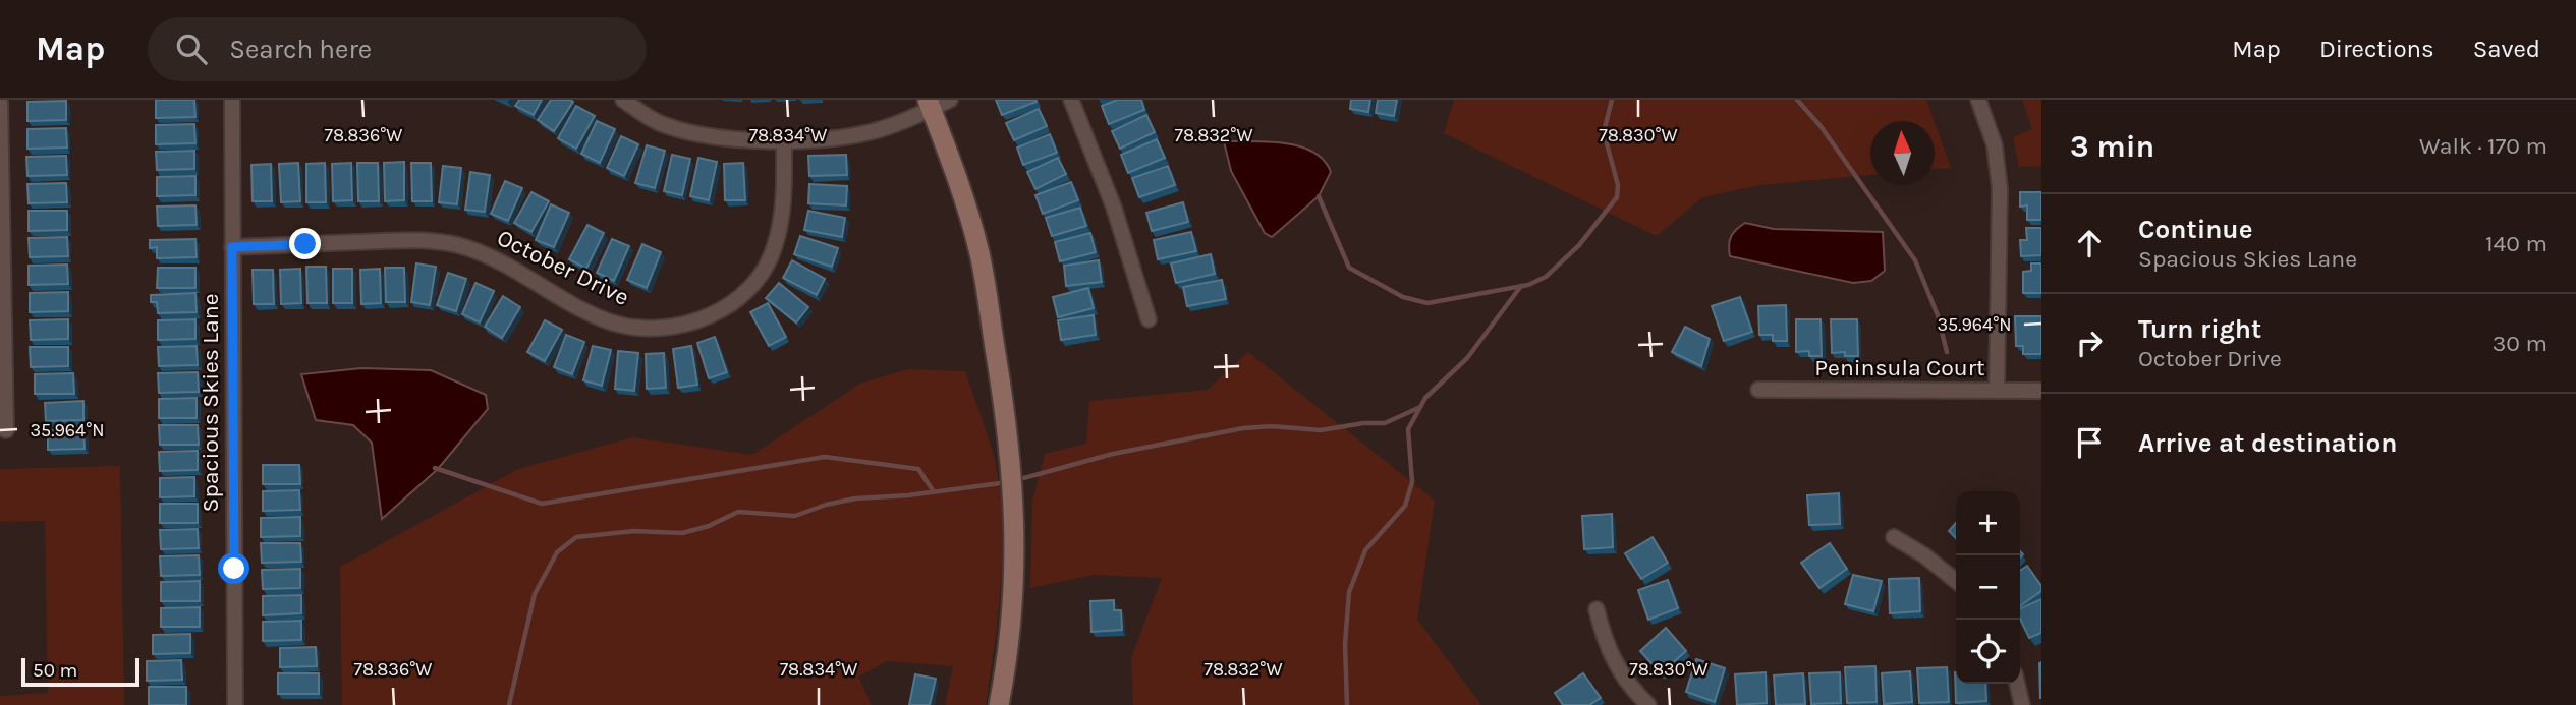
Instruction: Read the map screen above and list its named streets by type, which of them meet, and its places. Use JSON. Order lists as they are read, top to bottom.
{
  "streets": {
    "street": ["October Drive", "Peninsula Court", "Spacious Skies Lane"]
  },
  "crossings": [
    ["October Drive", "Spacious Skies Lane"]
  ],
  "scale_bar": "50 m",
  "north": "top",
  "page": {
    "header": "Map",
    "search": "Search here",
    "nav": ["Map", "Directions", "Saved"],
    "heading": ["3 min", "Walk · 170 m"],
    "list": [
      ["Continue", "Spacious Skies Lane", "140 m"],
      ["Turn right", "October Drive", "30 m"],
      "Arrive at destination"
    ],
    "map_buttons": ["+", "−"],
    "scale": "50 m"
  },
  "coordinates": [
    "78.836°W",
    "78.834°W",
    "78.832°W",
    "78.830°W",
    "35.964°N"
  ]
}
